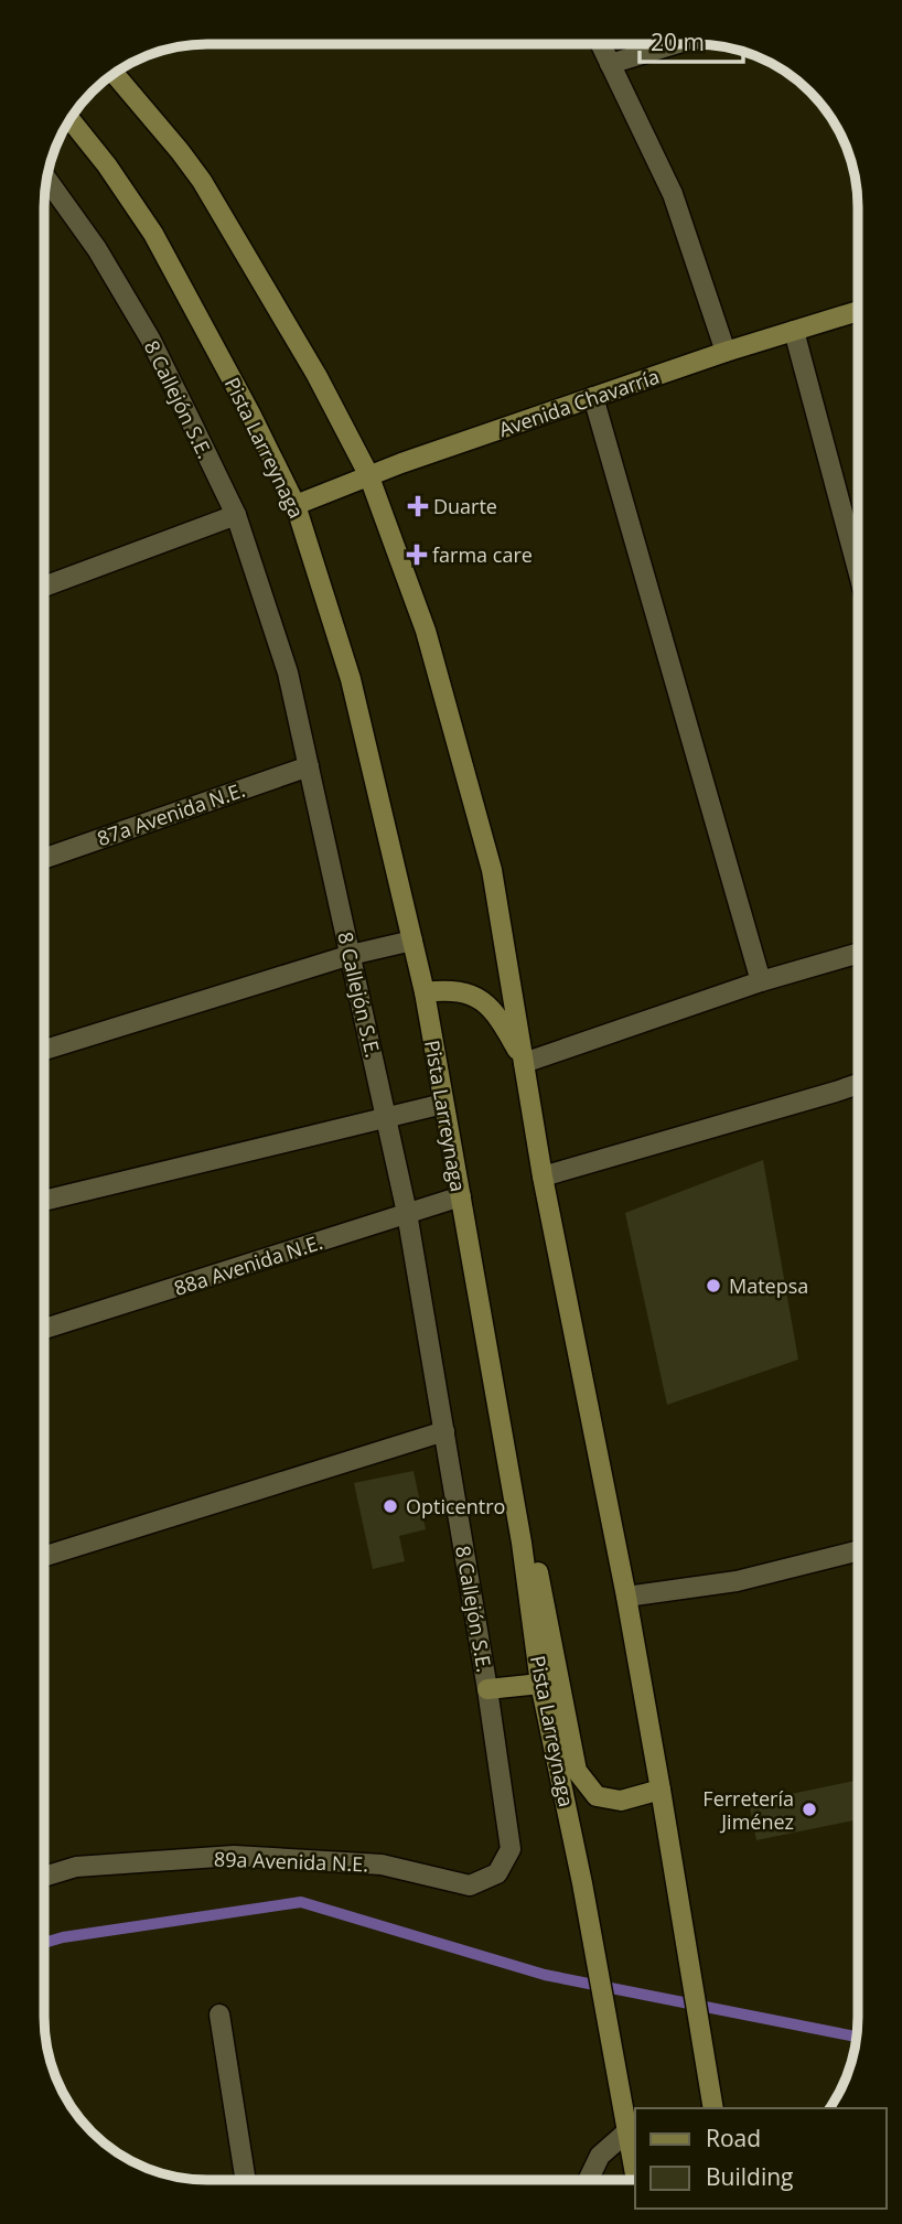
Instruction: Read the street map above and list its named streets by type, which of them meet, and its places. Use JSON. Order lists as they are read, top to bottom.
{
  "streets": {
    "main road": ["Avenida Chavarría", "Pista Larreynaga"],
    "street": [
      "8 Callejón S.E.",
      "87a Avenida N.E.",
      "88a Avenida N.E.",
      "89a Avenida N.E."
    ]
  },
  "crossings": [
    ["8 Callejón S.E.", "87a Avenida N.E."],
    ["8 Callejón S.E.", "88a Avenida N.E."],
    ["8 Callejón S.E.", "89a Avenida N.E."],
    ["Avenida Chavarría", "Pista Larreynaga"],
    ["Pista Larreynaga", "88a Avenida N.E."]
  ],
  "places": {
    "health": ["Duarte", "farma care"],
    "other": ["Matepsa", "Opticentro", "Ferretería Jiménez"]
  },
  "legend": ["Road", "Building"],
  "scale_bar": "20 m"
}
